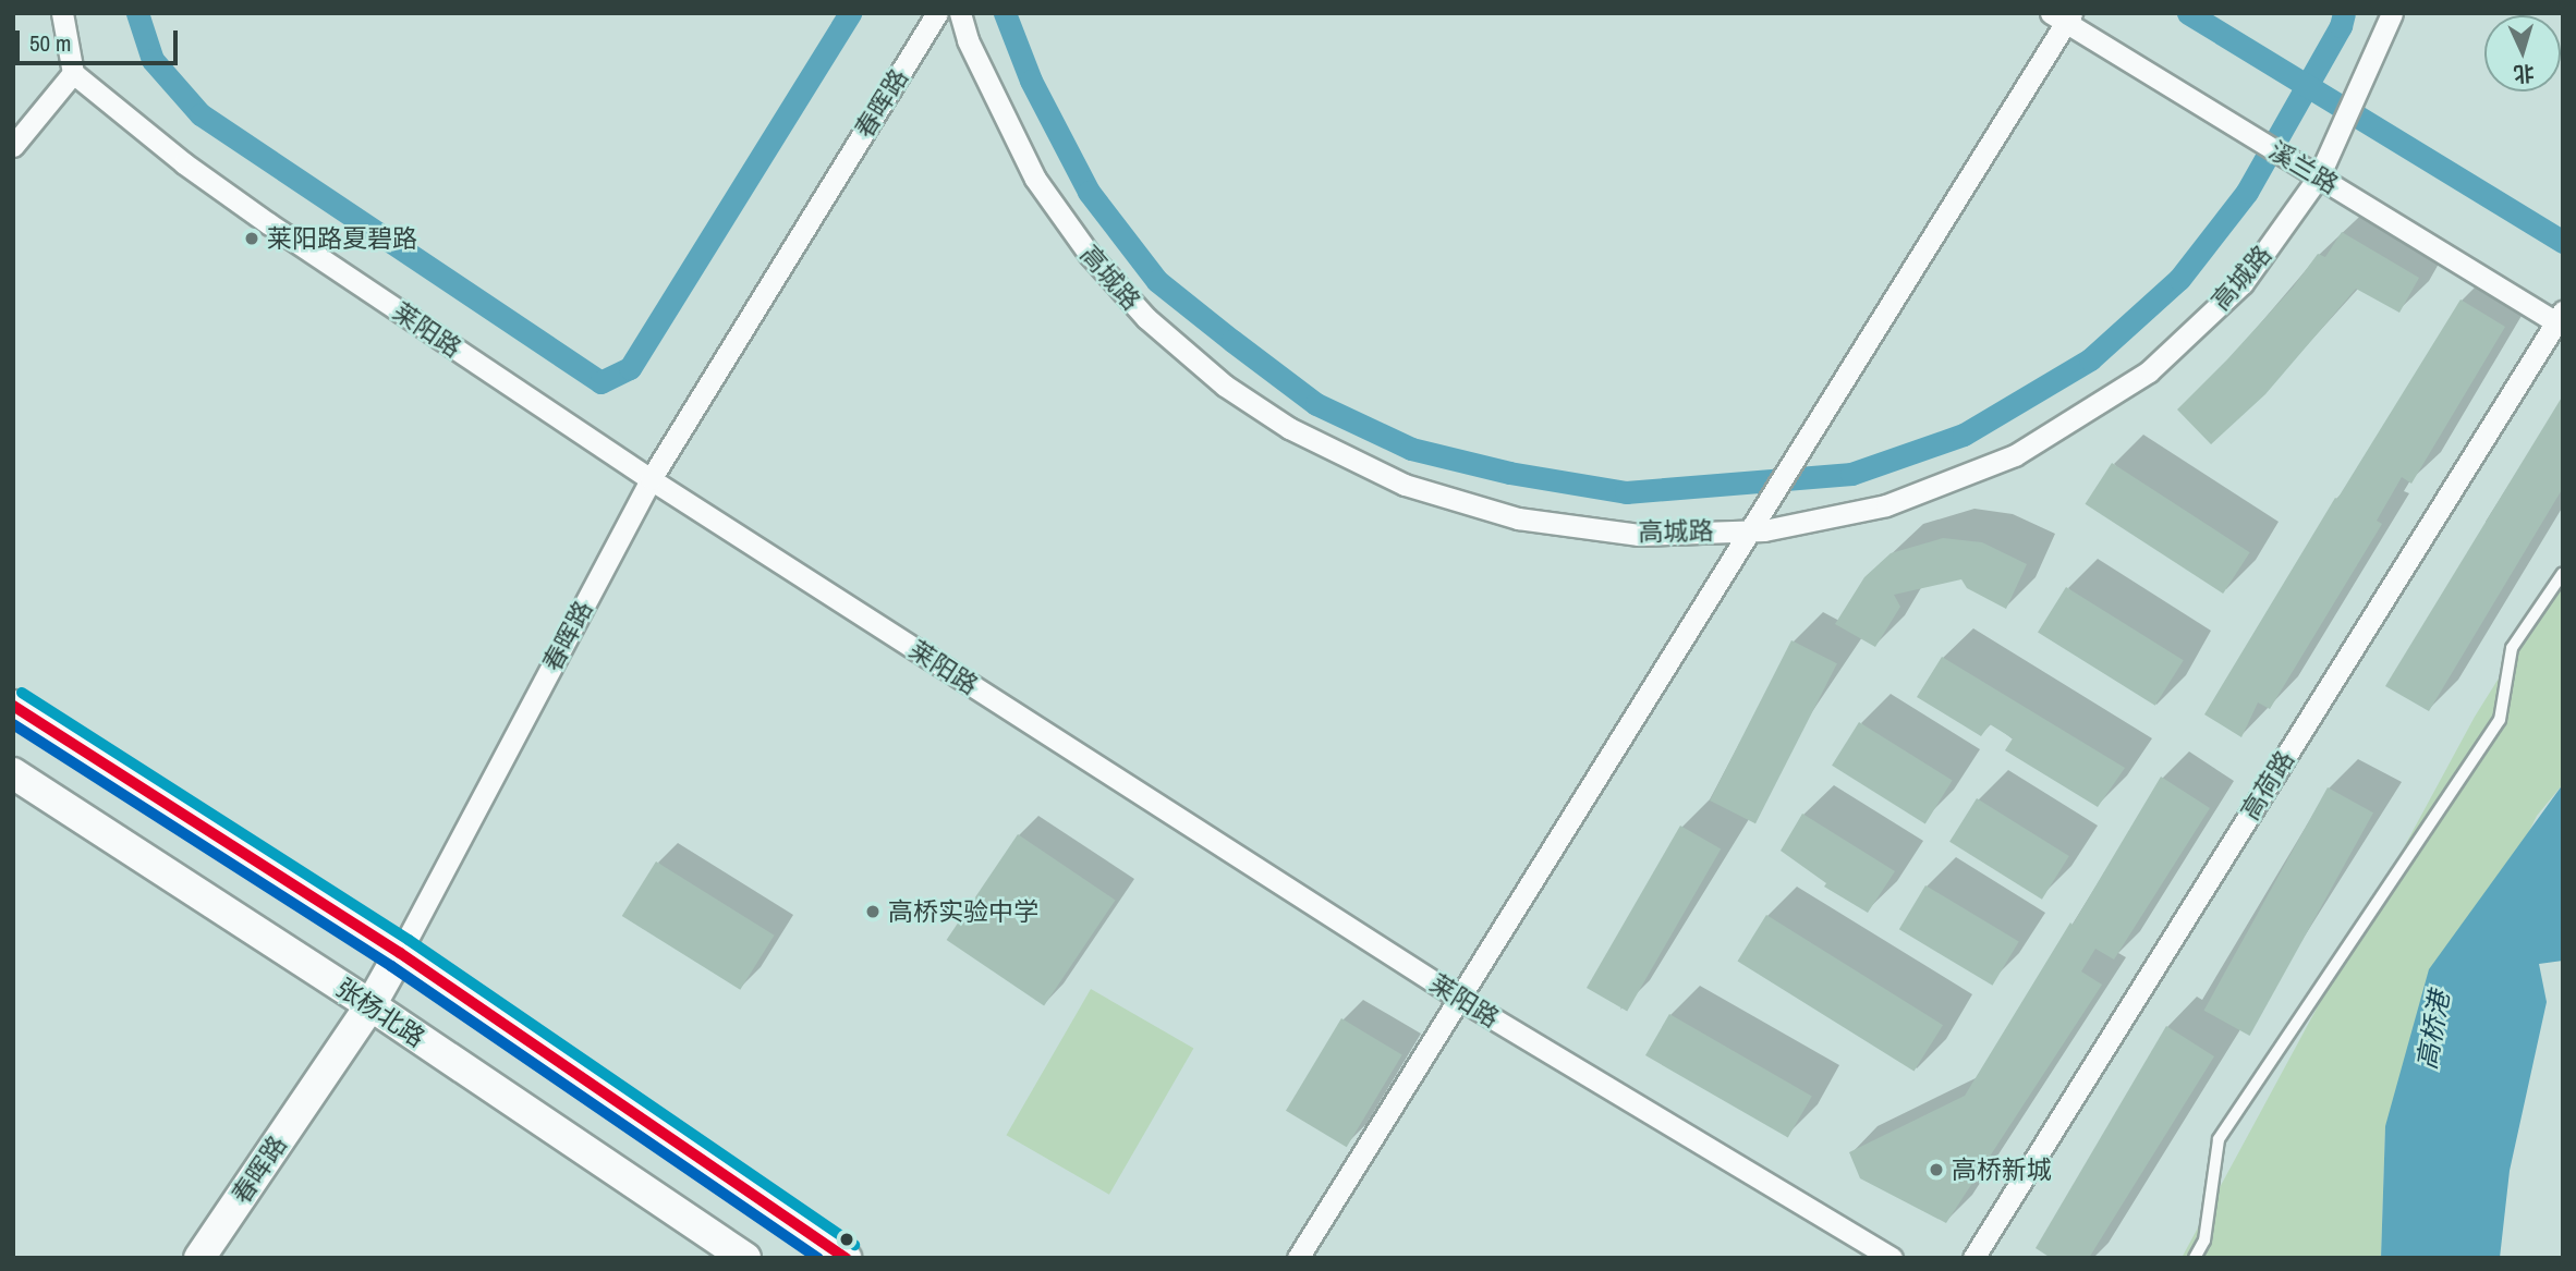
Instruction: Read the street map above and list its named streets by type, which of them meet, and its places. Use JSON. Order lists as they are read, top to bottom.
{
  "streets": {
    "main road": ["春晖路", "张杨北路"],
    "street": [
      "溪兰路",
      "高城路",
      "莱阳路",
      "高荷路"
    ]
  },
  "crossings": [
    ["春晖路", "莱阳路"],
    ["春晖路", "张杨北路"],
    ["溪兰路", "高城路"],
    ["溪兰路", "高荷路"]
  ],
  "water": ["高桥港"],
  "places": ["莱阳路夏碧路", "高桥实验中学", "高桥新城"],
  "scale_bar": "50 m",
  "north": "bottom"
}
